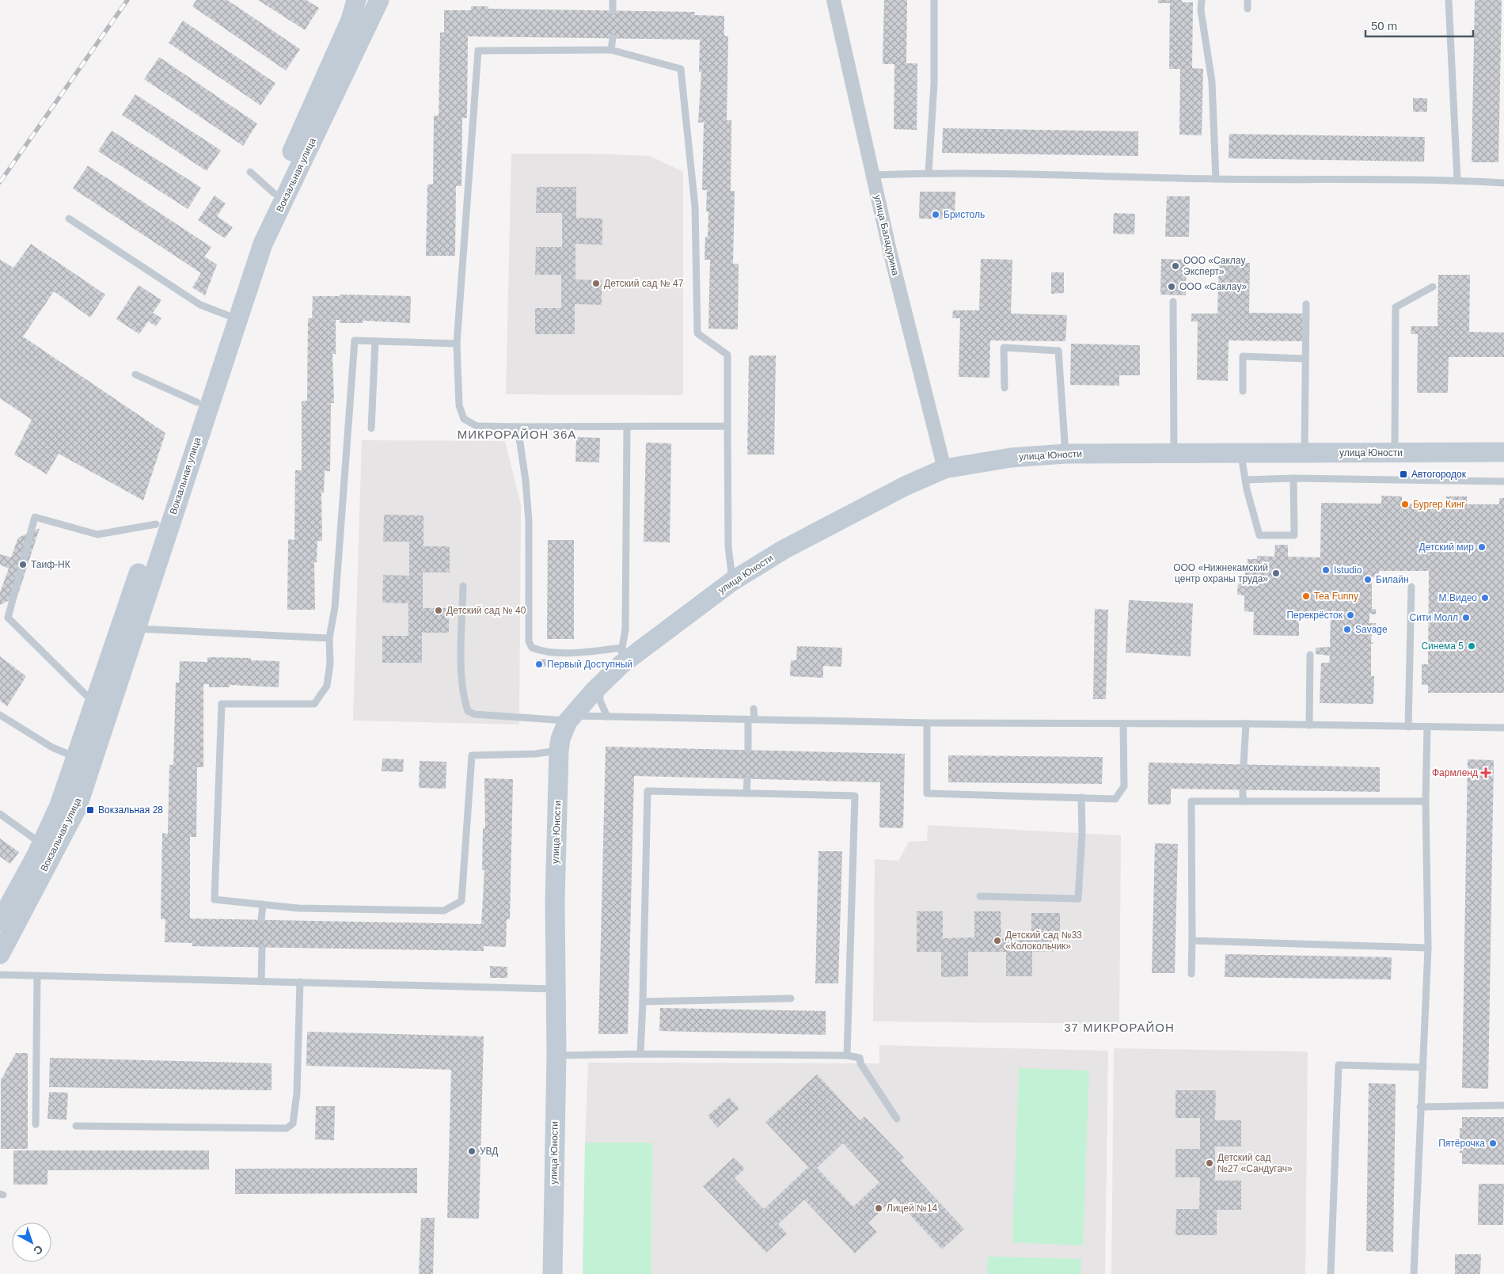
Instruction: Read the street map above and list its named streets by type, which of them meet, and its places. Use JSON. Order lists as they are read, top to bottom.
{
  "streets": {
    "main road": ["Вокзальная улица", "улица Юности"],
    "street": ["улица Баладурина"]
  },
  "crossings": [
    ["улица Баладурина", "улица Юности"]
  ],
  "districts": ["МИКРОРАЙОН 36А", "37 МИКРОРАЙОН"],
  "places": {
    "other": [
      "Бристоль",
      "ООО «Саклау Эксперт»",
      "Детский сад № 47",
      "ООО «Саклау»",
      "Бургер Кинг",
      "Детский мир",
      "Таиф-НК",
      "Istudio",
      "ООО «Нижнекамский центр охраны труда»",
      "Билайн",
      "Tea Funny",
      "М.Видео",
      "Детский сад № 40",
      "Перекрёсток",
      "Сити Молл",
      "Savage",
      "Синема 5",
      "Первый Доступный",
      "Детский сад №33 «Колокольчик»",
      "Пятёрочка",
      "УВД",
      "Детский сад №27 «Сандугач»",
      "Лицей №14"
    ],
    "transit": ["Автогородок", "Вокзальная 28"],
    "health": ["Фармленд"]
  },
  "scale_bar": "50 m",
  "north": "bottom right"
}
